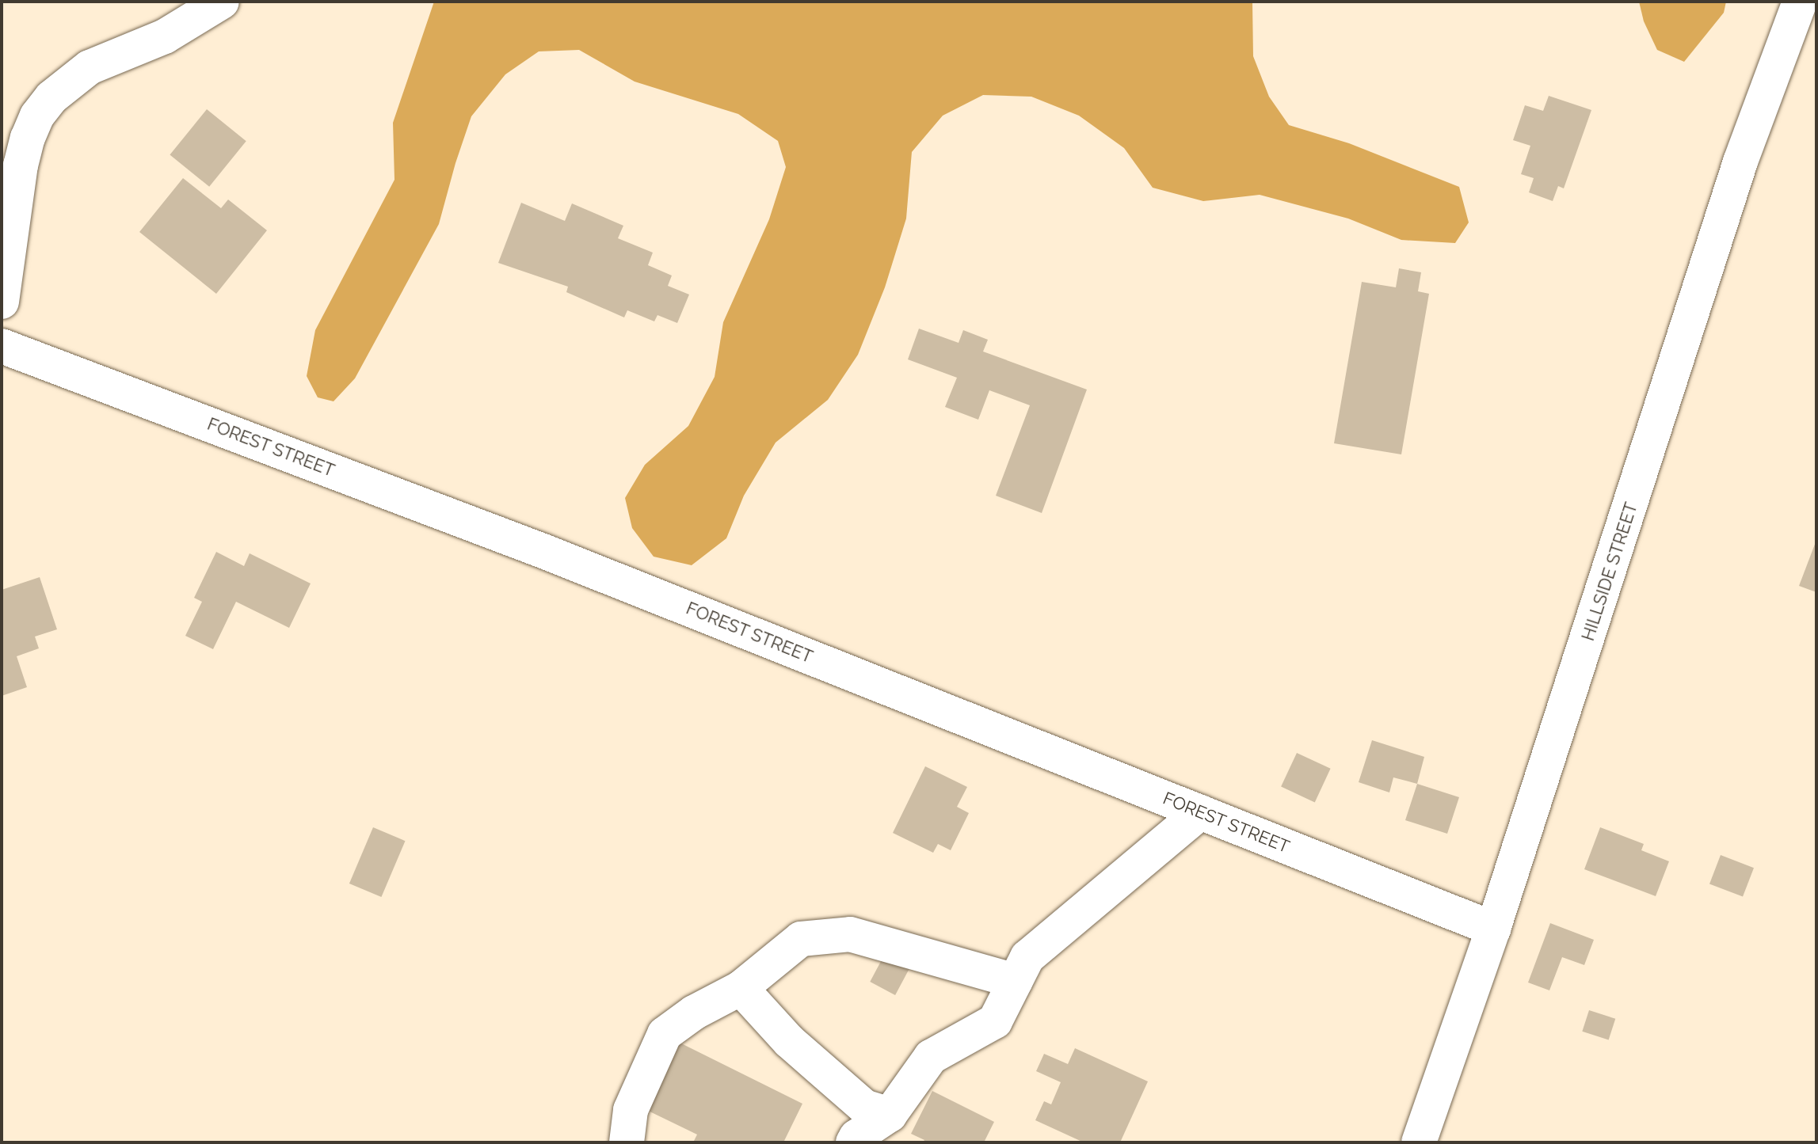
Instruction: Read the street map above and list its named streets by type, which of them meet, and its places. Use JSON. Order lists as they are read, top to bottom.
{
  "streets": {
    "street": ["FOREST STREET", "HILLSIDE STREET"]
  },
  "crossings": [
    ["FOREST STREET", "HILLSIDE STREET"]
  ]
}
